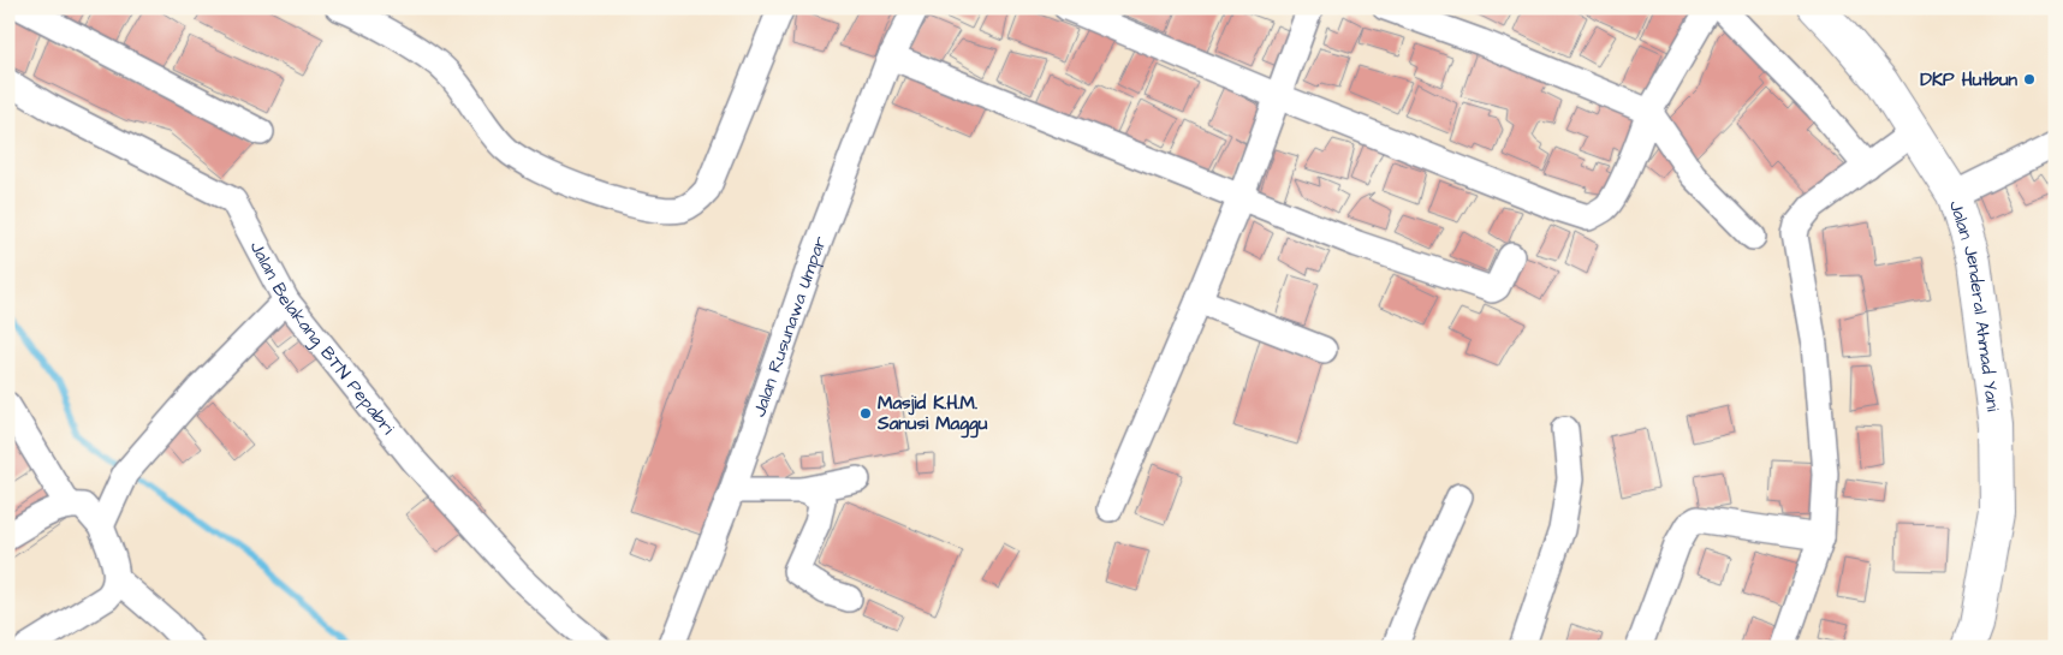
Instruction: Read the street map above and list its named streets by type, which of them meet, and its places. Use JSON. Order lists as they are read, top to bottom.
{
  "streets": {
    "highway": ["Jalan Jenderal Ahmad Yani"],
    "street": ["Jalan Rusunawa Umpar", "Jalan Belakang BTN Pepabri"]
  },
  "places": ["DKP Hutbun", "Masjid K.H.M. Sanusi Maggu"]
}
